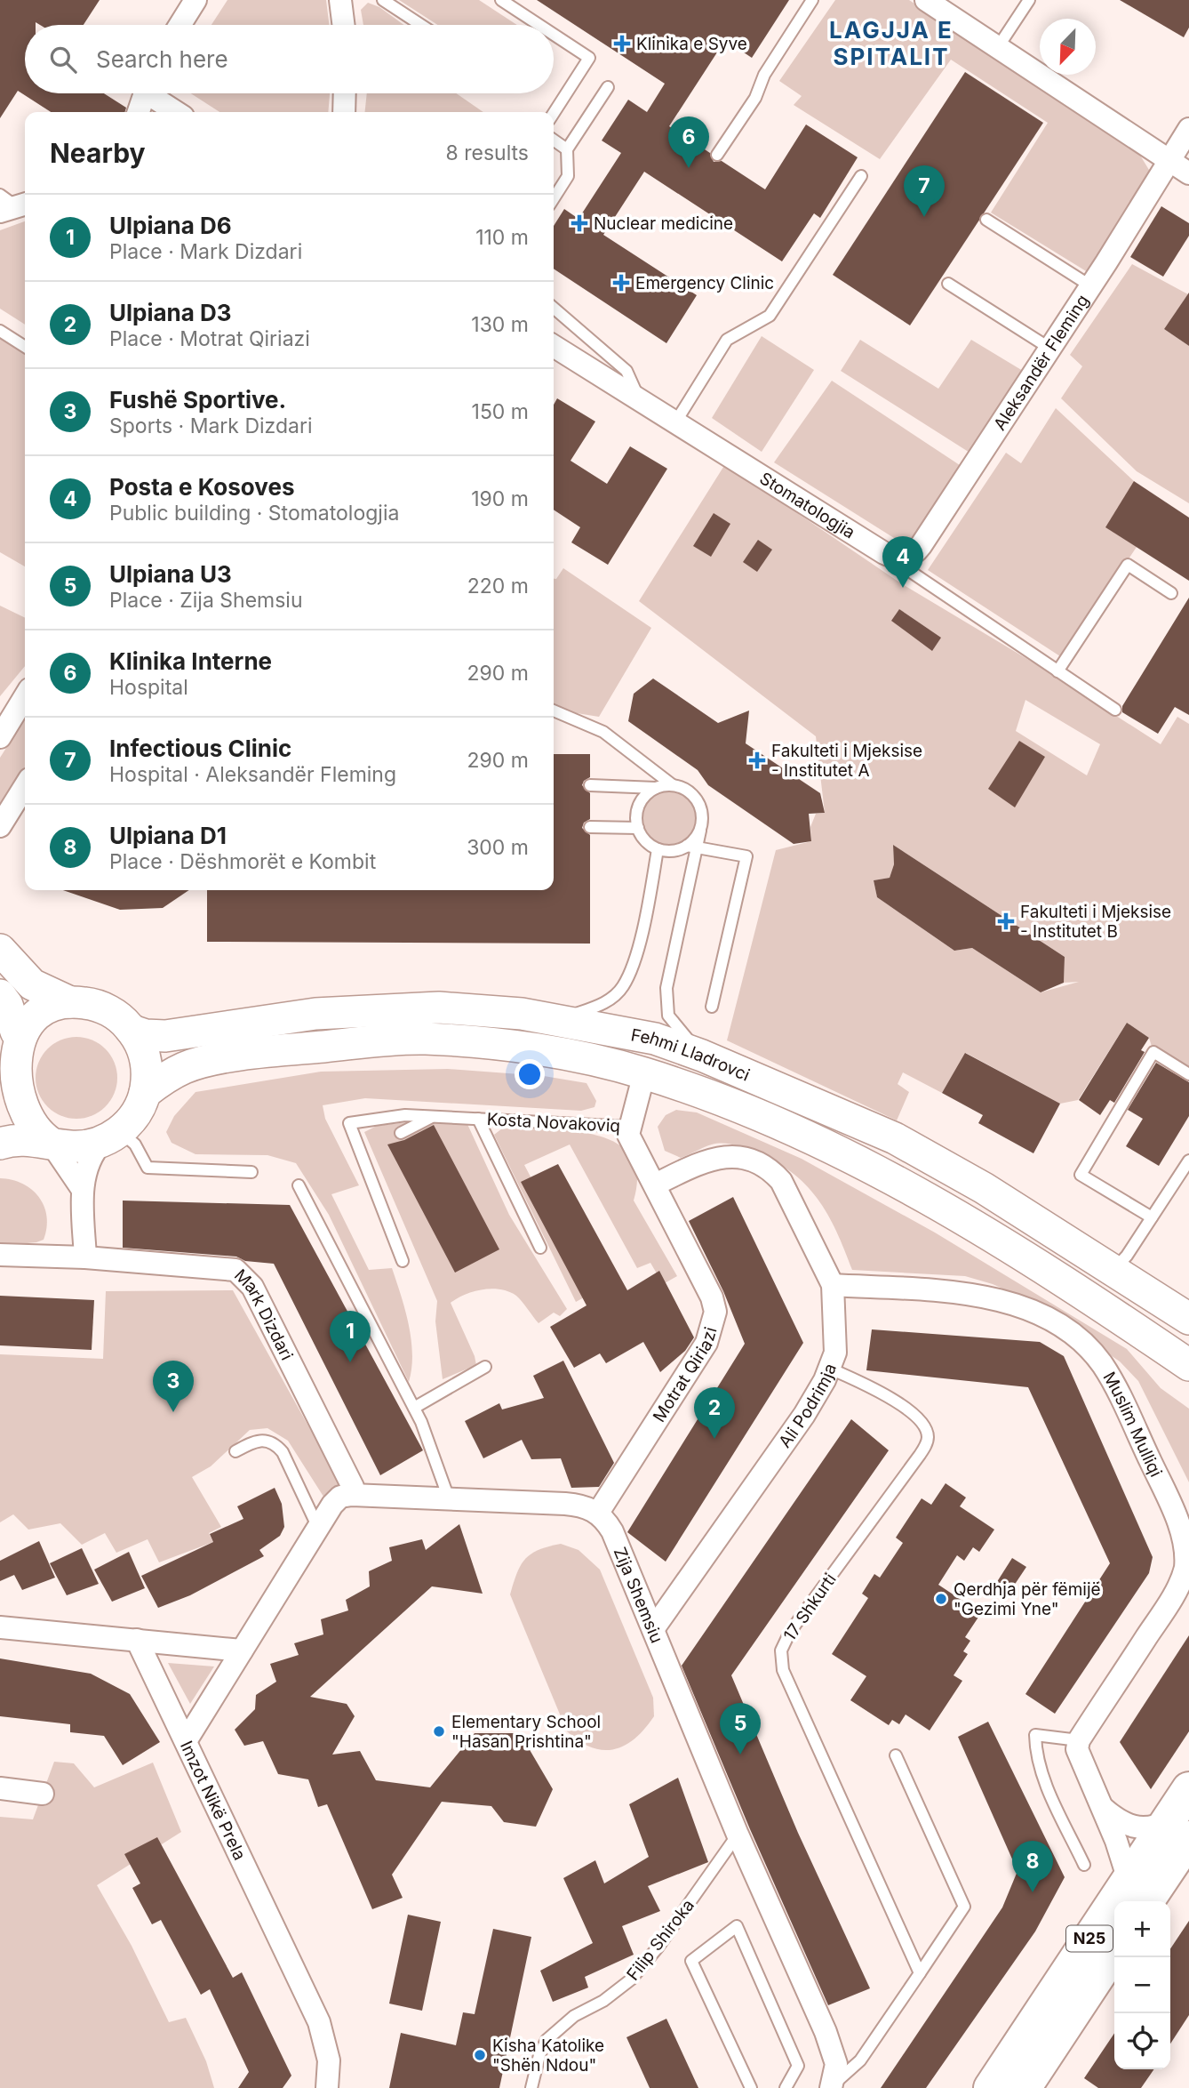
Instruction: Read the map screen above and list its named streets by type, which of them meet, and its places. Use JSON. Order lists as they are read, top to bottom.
{
  "streets": {
    "main road": ["Fehmi Lladrovci", "N25"],
    "street": [
      "Aleksandër Fleming",
      "Stomatologjia",
      "Mark Dizdari",
      "Motrat Qiriazi",
      "Ali Podrimja",
      "Muslim Mulliqi",
      "Zija Shemsiu",
      "Imzot Nikë Prela"
    ],
    "lane": ["Kosta Novakoviq", "17 Shkurti", "Filip Shiroka"]
  },
  "crossings": [
    ["Aleksandër Fleming", "Stomatologjia"],
    ["Kosta Novakoviq", "Motrat Qiriazi"],
    ["Motrat Qiriazi", "Ali Podrimja"],
    ["Motrat Qiriazi", "Zija Shemsiu"],
    ["Ali Podrimja", "Muslim Mulliqi"],
    ["Ali Podrimja", "Zija Shemsiu"],
    ["Ali Podrimja", "17 Shkurti"],
    ["Zija Shemsiu", "Filip Shiroka"]
  ],
  "districts": ["LAGJJA E SPITALIT"],
  "places": {
    "health": [
      "Klinika e Syve",
      "Nuclear medicine",
      "Emergency Clinic",
      "Fakulteti i Mjeksise - Institutet A",
      "Fakulteti i Mjeksise - Institutet B"
    ],
    "other": ["Qerdhja për fëmijë \"Gezimi Yne\"", "Elementary School \"Hasan Prishtina\"", "Kisha Katolike \"Shën Ndou\""]
  },
  "north": "bottom left",
  "page": {
    "search": "Search here",
    "heading": ["Nearby", "8 results"],
    "pins": [
      "6",
      "7",
      "4",
      "1",
      "3",
      "2",
      "5",
      "8"
    ],
    "list": [
      {
        "mark": "1",
        "name": "Ulpiana D6",
        "note": "Place · Mark Dizdari",
        "value": "110 m"
      },
      {
        "mark": "2",
        "name": "Ulpiana D3",
        "note": "Place · Motrat Qiriazi",
        "value": "130 m"
      },
      {
        "mark": "3",
        "name": "Fushë Sportive.",
        "note": "Sports · Mark Dizdari",
        "value": "150 m"
      },
      {
        "mark": "4",
        "name": "Posta e Kosoves",
        "note": "Public building · Stomatologjia",
        "value": "190 m"
      },
      {
        "mark": "5",
        "name": "Ulpiana U3",
        "note": "Place · Zija Shemsiu",
        "value": "220 m"
      },
      {
        "mark": "6",
        "name": "Klinika Interne",
        "note": "Hospital",
        "value": "290 m"
      },
      {
        "mark": "7",
        "name": "Infectious Clinic",
        "note": "Hospital · Aleksandër Fleming",
        "value": "290 m"
      },
      {
        "mark": "8",
        "name": "Ulpiana D1",
        "note": "Place · Dëshmorët e Kombit",
        "value": "300 m"
      }
    ],
    "map_buttons": ["+", "−"]
  }
}
